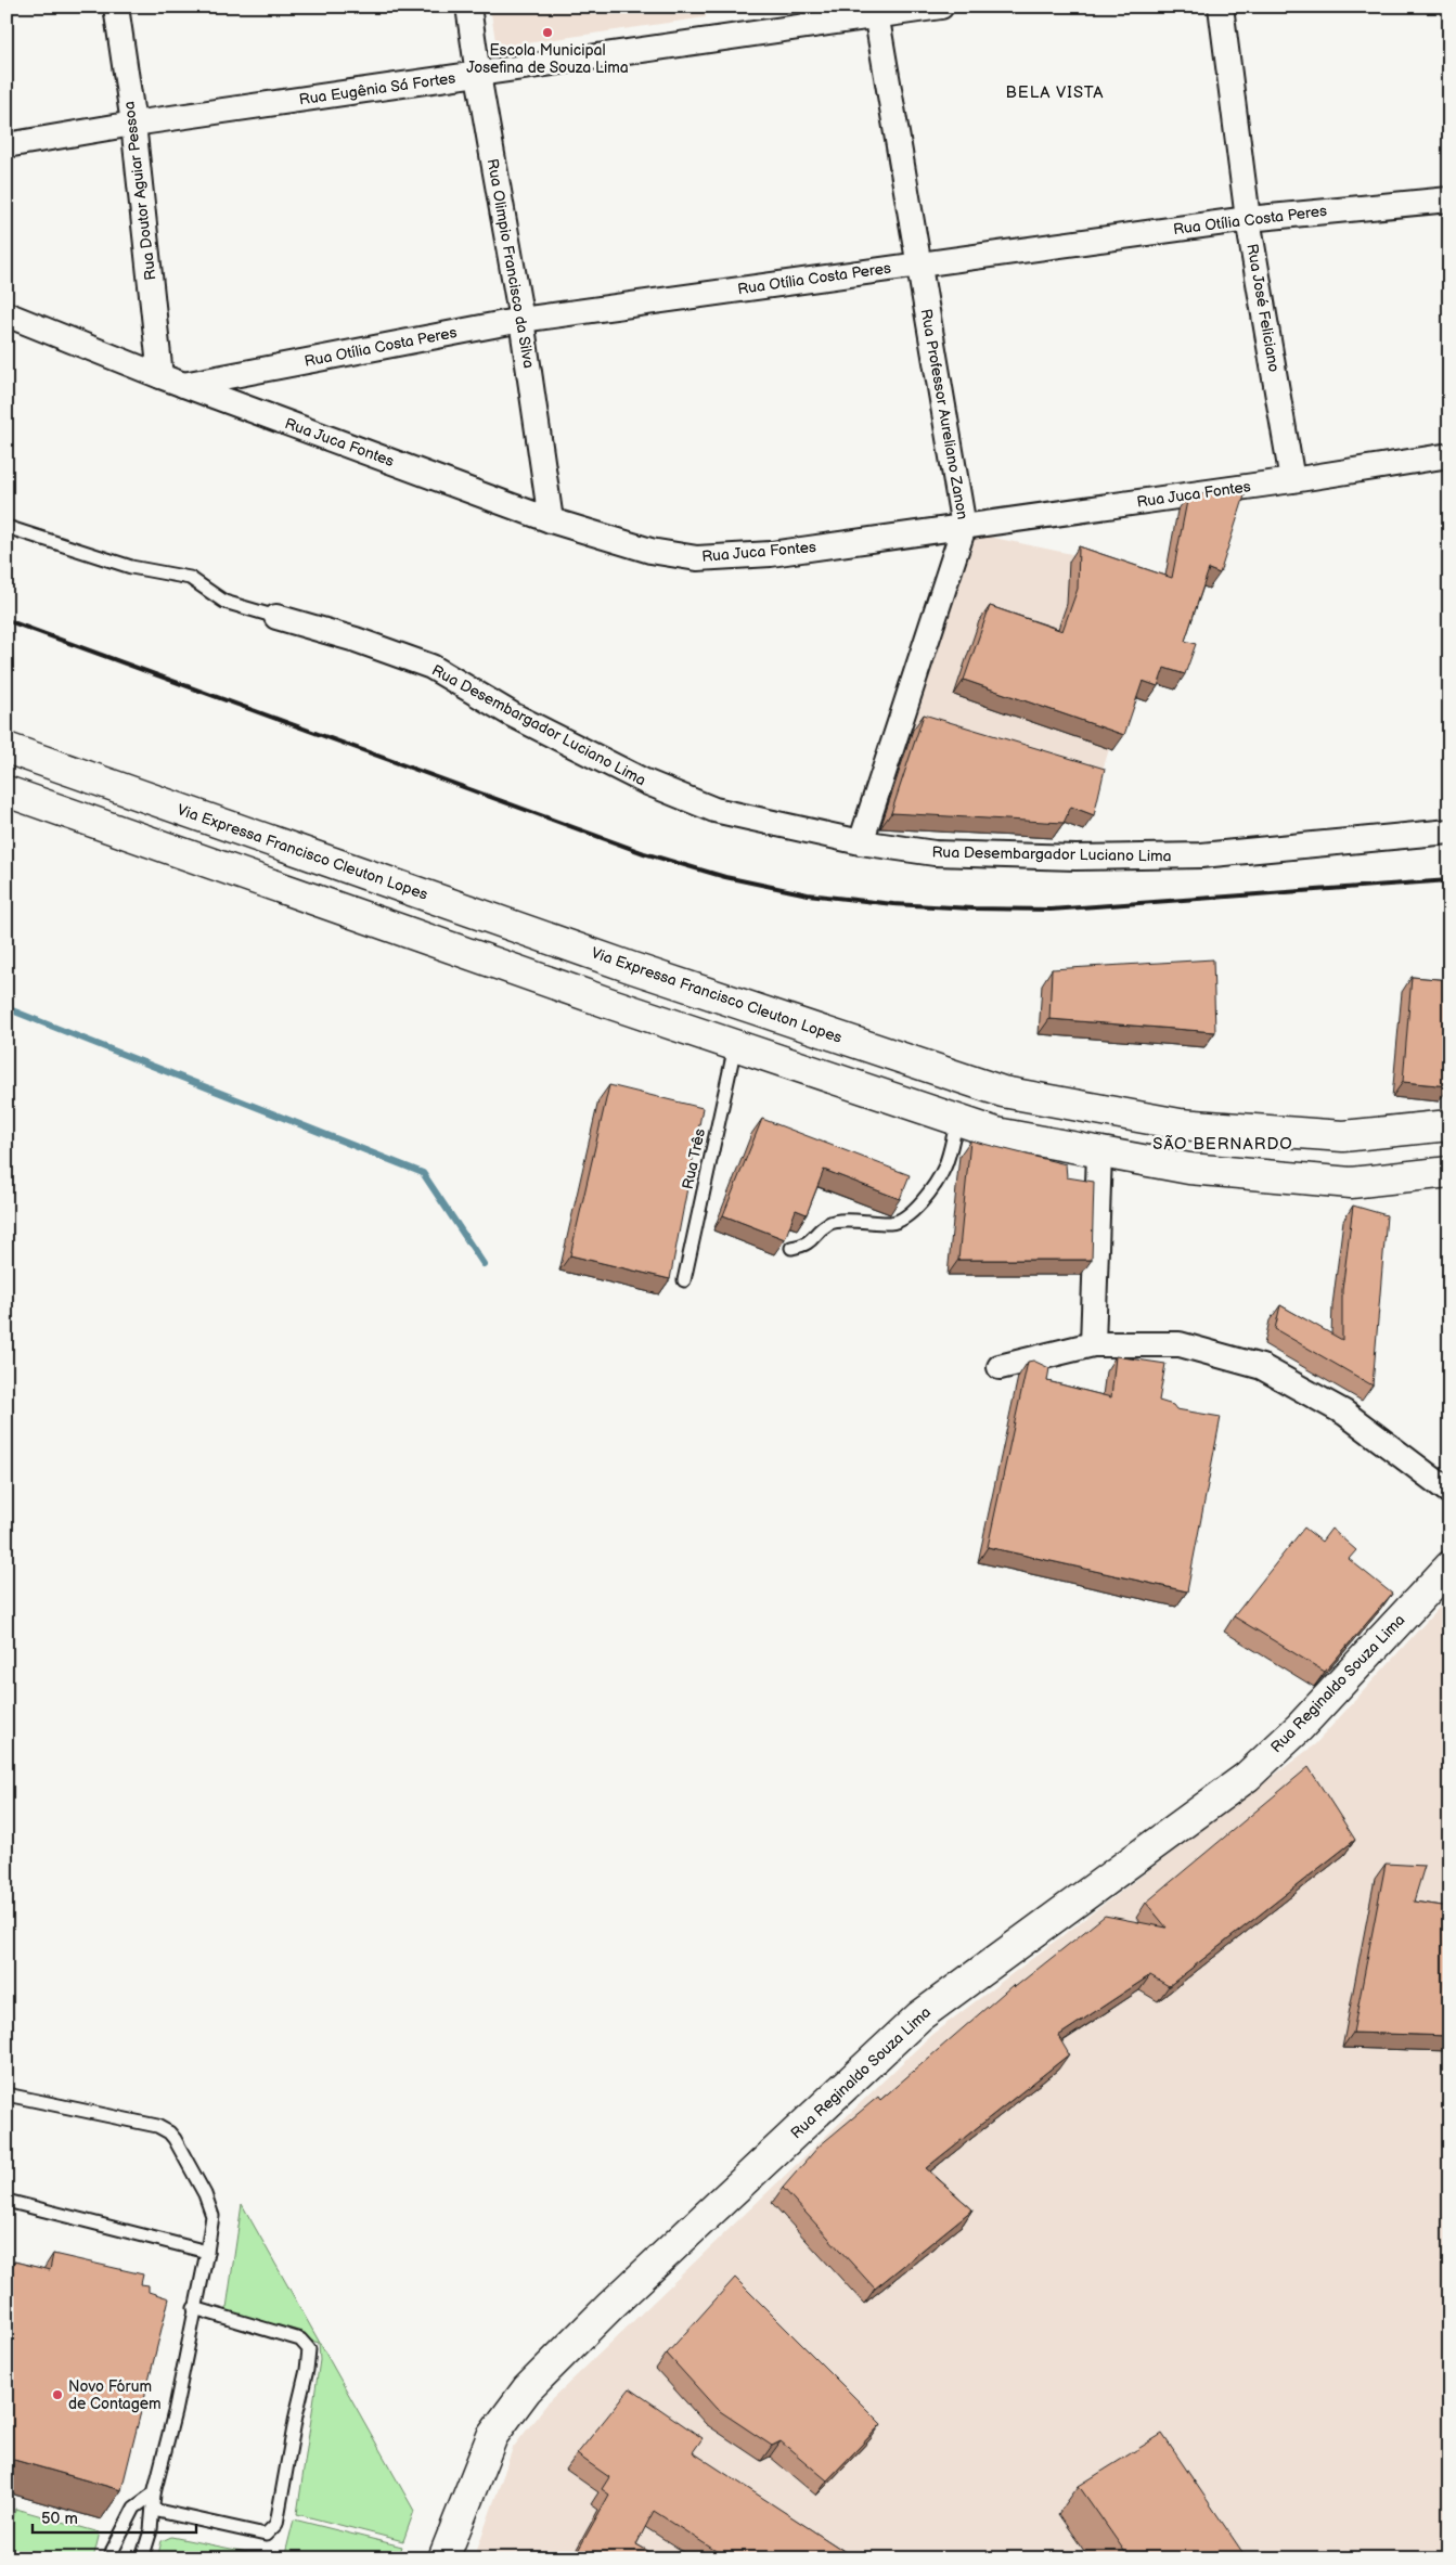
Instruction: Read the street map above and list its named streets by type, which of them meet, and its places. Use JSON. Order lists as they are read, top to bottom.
{
  "streets": {
    "main road": ["Via Expressa Francisco Cleuton Lopes", "Rua Reginaldo Souza Lima"],
    "street": [
      "Rua Eugênia Sá Fortes",
      "Rua Doutor Aguiar Pessoa",
      "Rua Otília Costa Peres",
      "Rua Olimpio Francisco da Silva",
      "Rua José Feliciano",
      "Rua Professor Aureliano Zanon",
      "Rua Juca Fontes",
      "Rua Desembargador Luciano Lima"
    ],
    "lane": ["Rua Três"]
  },
  "crossings": [
    ["Rua Eugênia Sá Fortes", "Rua Doutor Aguiar Pessoa"],
    ["Rua Eugênia Sá Fortes", "Rua Olimpio Francisco da Silva"],
    ["Rua Eugênia Sá Fortes", "Rua Professor Aureliano Zanon"],
    ["Rua Doutor Aguiar Pessoa", "Rua Juca Fontes"],
    ["Rua Otília Costa Peres", "Rua Olimpio Francisco da Silva"],
    ["Rua Otília Costa Peres", "Rua José Feliciano"],
    ["Rua Otília Costa Peres", "Rua Professor Aureliano Zanon"],
    ["Rua Otília Costa Peres", "Rua Juca Fontes"],
    ["Rua Olimpio Francisco da Silva", "Rua Juca Fontes"],
    ["Rua José Feliciano", "Rua Juca Fontes"],
    ["Rua Professor Aureliano Zanon", "Rua Juca Fontes"],
    ["Rua Professor Aureliano Zanon", "Rua Desembargador Luciano Lima"]
  ],
  "districts": ["BELA VISTA", "SÃO BERNARDO"],
  "places": ["Escola Municipal Josefina de Souza Lima", "Novo Fórum de Contagem"],
  "scale_bar": "50 m"
}
